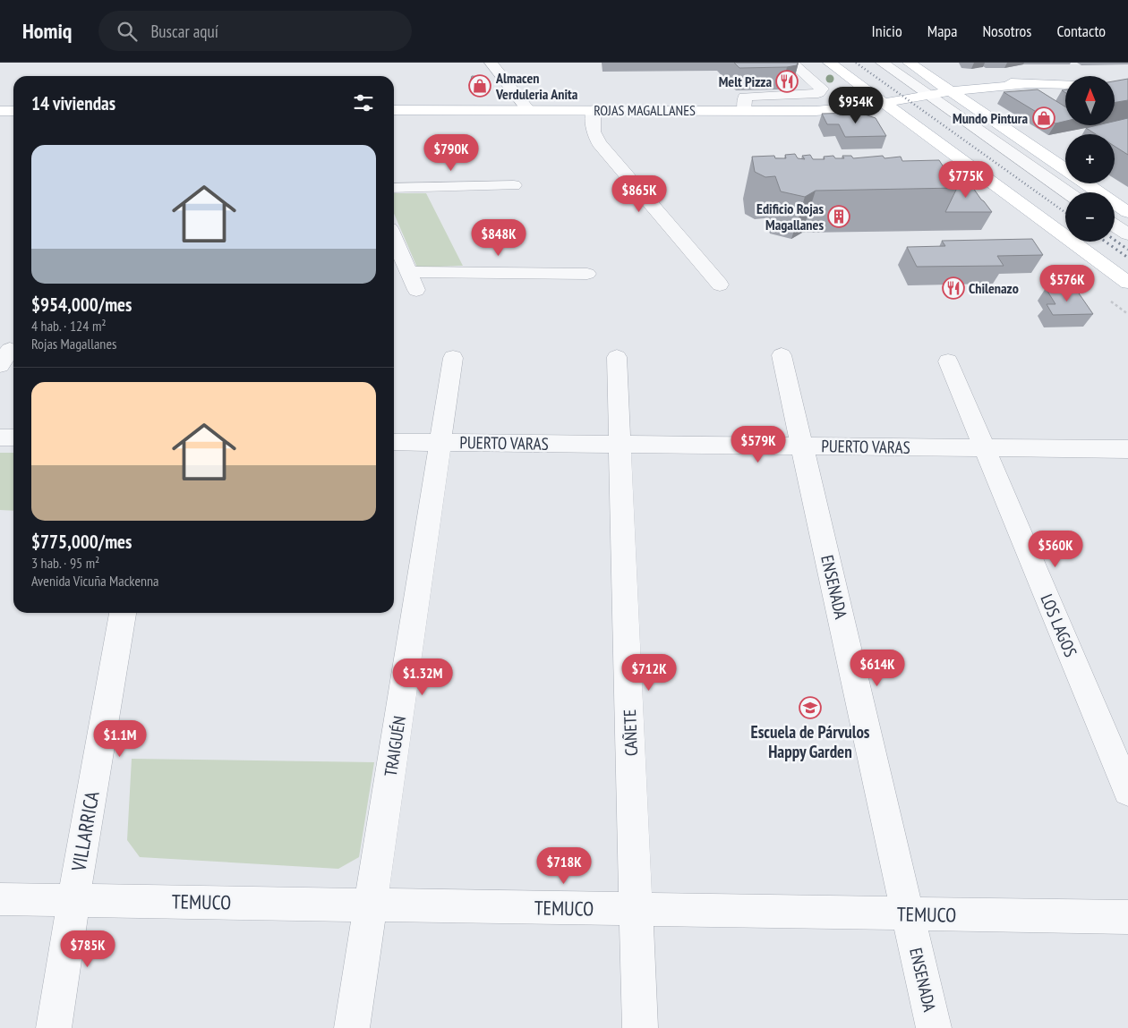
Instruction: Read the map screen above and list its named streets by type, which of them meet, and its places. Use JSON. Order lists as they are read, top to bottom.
{
  "streets": {
    "main road": ["ROJAS MAGALLANES"],
    "street": [
      "PUERTO VARAS",
      "ENSENADA",
      "LOS LAGOS",
      "CAÑETE",
      "TRAIGUÉN",
      "VILLARRICA",
      "TEMUCO"
    ]
  },
  "crossings": [
    ["PUERTO VARAS", "ENSENADA"],
    ["PUERTO VARAS", "LOS LAGOS"],
    ["PUERTO VARAS", "CAÑETE"],
    ["PUERTO VARAS", "TRAIGUÉN"],
    ["ENSENADA", "TEMUCO"],
    ["CAÑETE", "TEMUCO"],
    ["TRAIGUÉN", "TEMUCO"],
    ["VILLARRICA", "TEMUCO"]
  ],
  "places": {
    "restaurant": ["Melt Pizza", "Chilenazo"],
    "shop": ["Almacen Verduleria Anita", "Mundo Pintura"],
    "building": ["Edificio Rojas Magallanes"],
    "school or university": ["Escuela de Párvulos Happy Garden"]
  },
  "north": "top",
  "page": {
    "header": "Homiq",
    "search": "Buscar aquí",
    "nav": [
      "Inicio",
      "Mapa",
      "Nosotros",
      "Contacto"
    ],
    "map_buttons": ["+", "−"],
    "heading": "14 viviendas",
    "price": [
      "$954K",
      "$790K",
      "$775K",
      "$865K",
      "$848K",
      "$576K",
      "$579K",
      "$560K",
      "$614K",
      "$712K",
      "$1.32M",
      "$1.1M",
      "$718K",
      "$785K"
    ],
    "list": [
      {
        "name": "$954,000/mes",
        "note": "4 hab. · 124 m² · Rojas Magallanes"
      },
      {
        "name": "$775,000/mes",
        "note": "3 hab. · 95 m² · Avenida Vicuña Mackenna"
      }
    ]
  }
}
